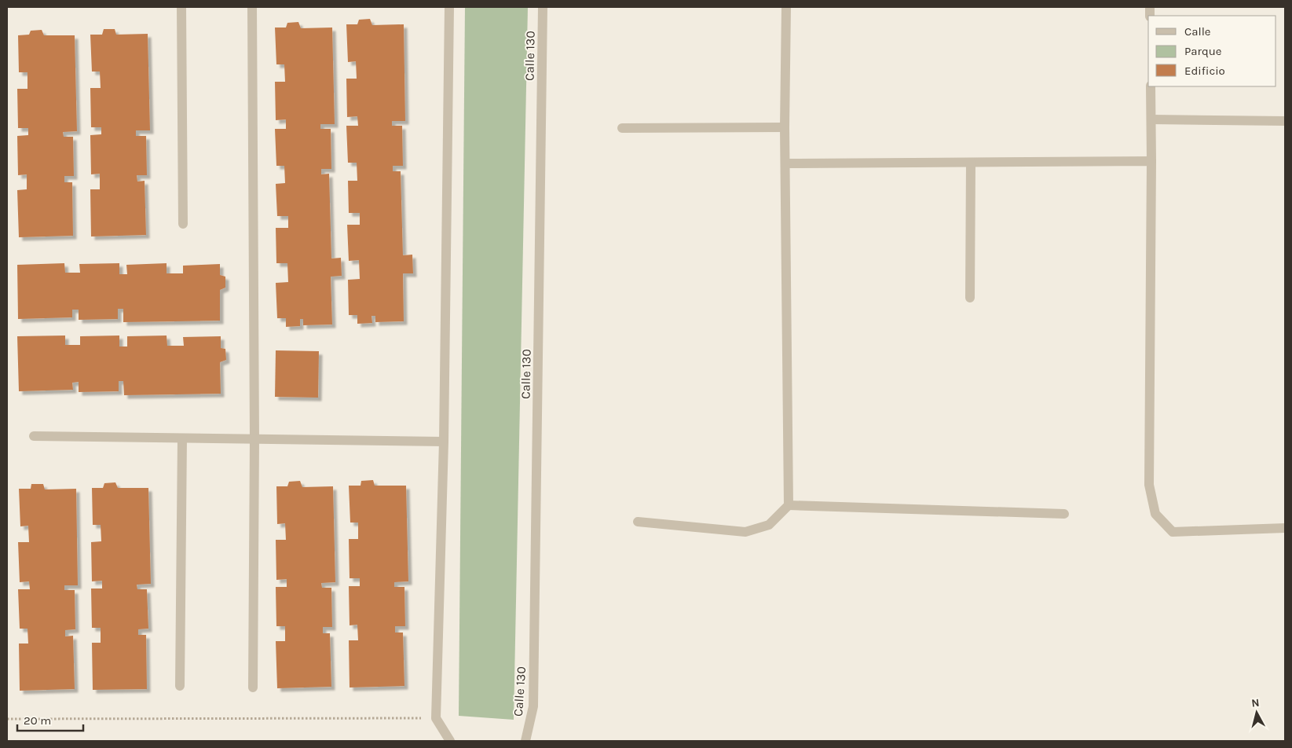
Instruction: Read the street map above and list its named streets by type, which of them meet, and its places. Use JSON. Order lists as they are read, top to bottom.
{
  "streets": {
    "street": ["Calle 130"]
  },
  "legend": ["Calle", "Parque", "Edificio"],
  "scale_bar": "20 m",
  "north": "top"
}
